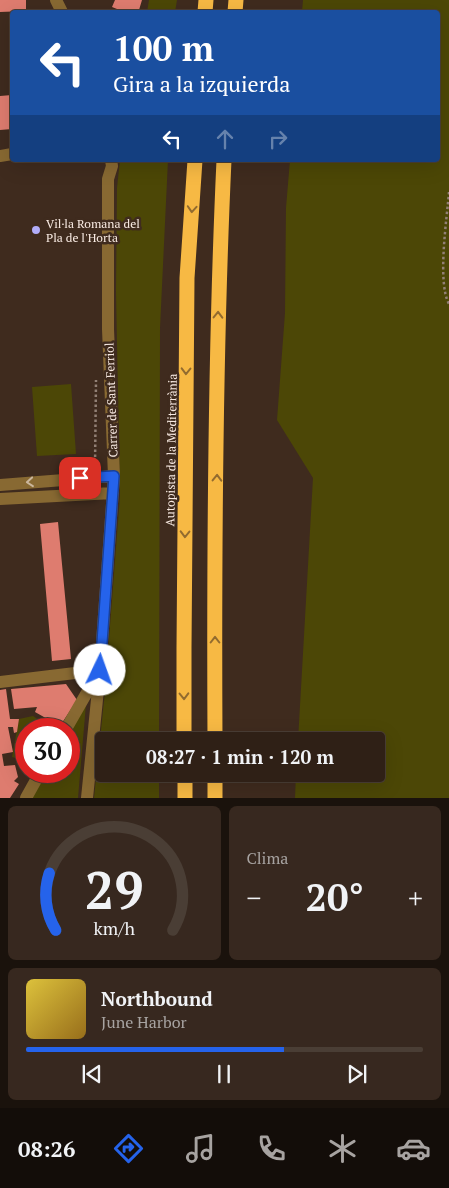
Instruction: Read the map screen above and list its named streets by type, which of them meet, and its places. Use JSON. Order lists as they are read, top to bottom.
{
  "streets": {
    "highway": ["Autopista de la Mediterrània"],
    "street": ["Carrer de Sant Ferriol"]
  },
  "places": ["Vil·la Romana del Pla de l'Horta"],
  "page": {
    "turn": ["100 m", "Gira a la izquierda"],
    "limit": "30",
    "trip": "08:27 · 1 min · 120 m",
    "tile": "Clima",
    "heat": ["−", "20°", "+"],
    "song": ["Northbound", "June Harbor"],
    "tabs": "08:26",
    "gauge": ["29", "km/h"]
  }
}
